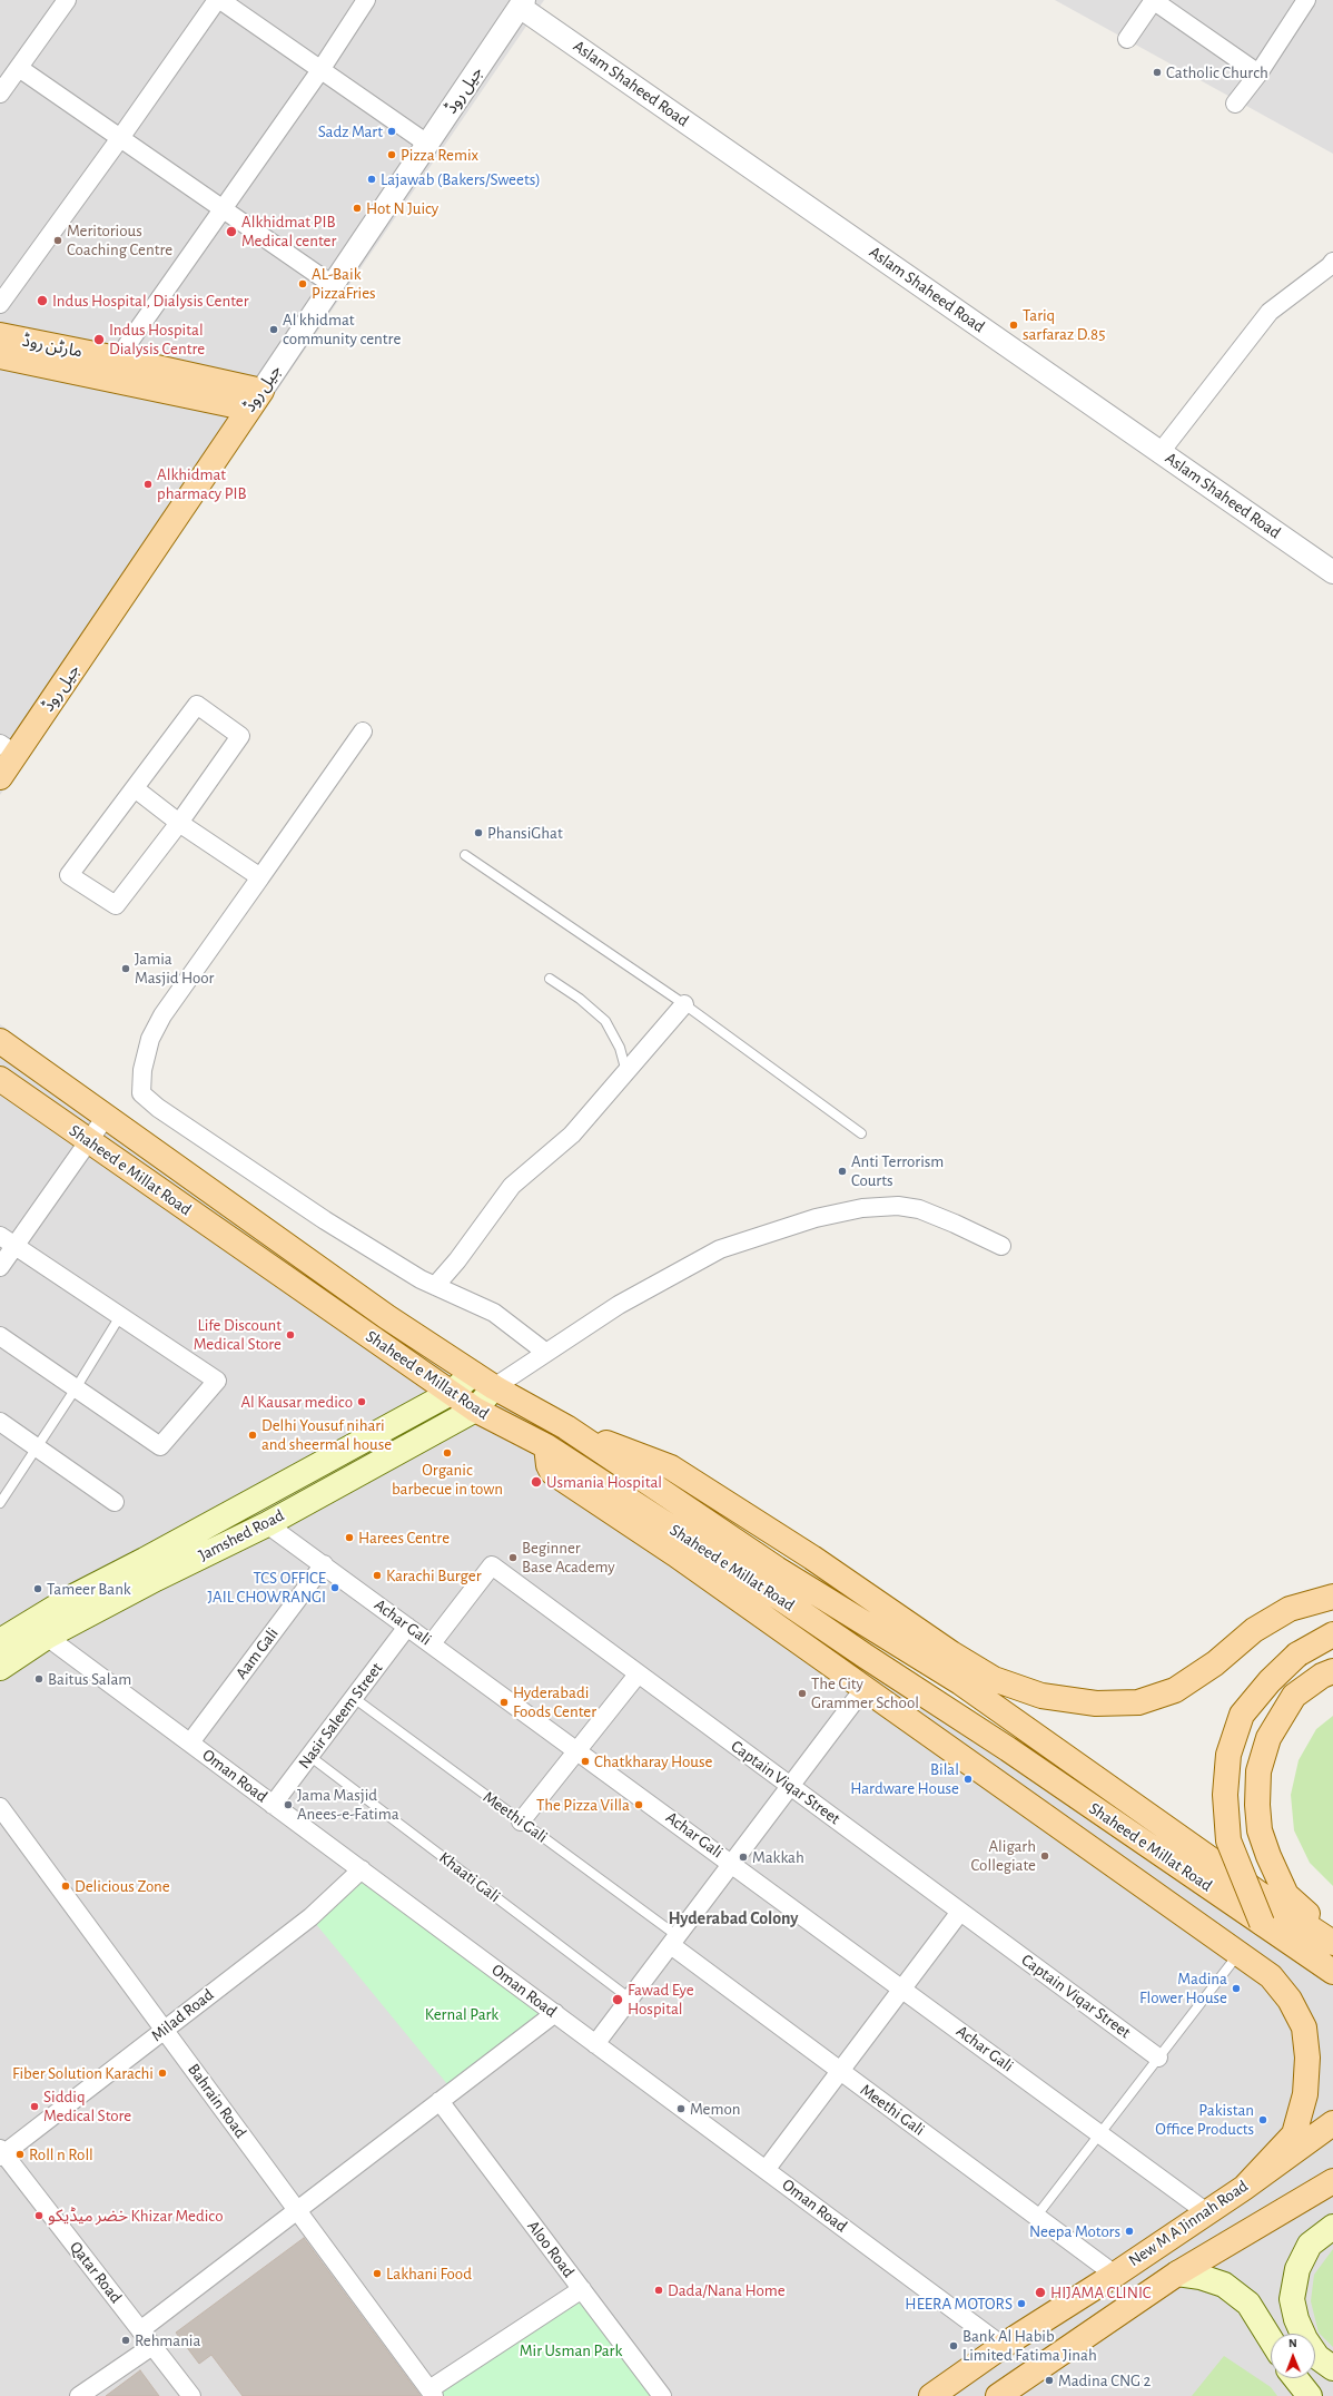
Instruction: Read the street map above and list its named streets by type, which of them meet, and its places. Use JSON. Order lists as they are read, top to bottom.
{
  "streets": {
    "main road": [
      "جیل روڈ",
      "مارٹن روڈ",
      "Shaheed e Millat Road",
      "Jamshed Road",
      "New M A Jinnah Road"
    ],
    "street": [
      "Aslam Shaheed Road",
      "Achar Gali",
      "Aam Gali",
      "Nasir Saleem Street",
      "Oman Road",
      "Captain Viqar Street",
      "Meethi Gali",
      "Milad Road",
      "Bahrain Road",
      "Aloo Road",
      "Qatar Road"
    ],
    "lane": ["Khaati Gali"]
  },
  "crossings": [
    ["Aslam Shaheed Road", "جیل روڈ"],
    ["جیل روڈ", "مارٹن روڈ"],
    ["Shaheed e Millat Road", "Jamshed Road"],
    ["Jamshed Road", "Achar Gali"],
    ["Jamshed Road", "Oman Road"],
    ["Achar Gali", "Aam Gali"],
    ["Achar Gali", "Nasir Saleem Street"],
    ["Achar Gali", "Captain Viqar Street"],
    ["Achar Gali", "New M A Jinnah Road"],
    ["Aam Gali", "Oman Road"],
    ["Nasir Saleem Street", "Oman Road"],
    ["Nasir Saleem Street", "Meethi Gali"],
    ["Nasir Saleem Street", "Khaati Gali"],
    ["Oman Road", "Milad Road"],
    ["Oman Road", "New M A Jinnah Road"],
    ["Meethi Gali", "New M A Jinnah Road"],
    ["Milad Road", "Bahrain Road"],
    ["Milad Road", "Qatar Road"]
  ],
  "districts": ["Hyderabad Colony"],
  "parks": ["Kernal Park", "Mir Usman Park"],
  "places": [
    "Catholic Church",
    "Sadz Mart",
    "Pizza Remix",
    "Lajawab (Bakers/Sweets)",
    "Hot N Juicy",
    "Alkhidmat PIB Medical center",
    "Meritorious Coaching Centre",
    "AL-Baik PizzaFries",
    "Indus Hospital, Dialysis Center",
    "Tariq sarfaraz D.85",
    "Al khidmat community centre",
    "Indus Hospital Dialysis Centre",
    "Alkhidmat pharmacy PIB",
    "PhansiGhat",
    "Jamia Masjid Hoor",
    "Anti Terrorism Courts",
    "Life Discount Medical Store",
    "Al Kausar medico",
    "Delhi Yousuf nihari and sheermal house",
    "Organic barbecue in town",
    "Usmania Hospital",
    "Harees Centre",
    "Beginner Base Academy",
    "Karachi Burger",
    "TCS OFFICE JAIL CHOWRANGI",
    "Tameer Bank",
    "Baitus Salam",
    "The City Grammer School",
    "Hyderabadi Foods Center",
    "Chatkharay House",
    "Bilal Hardware House",
    "Jama Masjid Anees-e-Fatima",
    "The Pizza Villa",
    "Aligarh Collegiate",
    "Makkah",
    "Delicious Zone",
    "Madina Flower House",
    "Fawad Eye Hospital",
    "Fiber Solution Karachi",
    "Siddiq Medical Store",
    "Memon",
    "Pakistan Office Products",
    "Roll n Roll",
    "خضر میڈیکو Khizar Medico",
    "Neepa Motors",
    "Lakhani Food",
    "Dada/Nana Home",
    "HIJAMA CLINIC",
    "HEERA MOTORS",
    "Rehmania",
    "Bank Al Habib Limited Fatima Jinah",
    "Madina CNG 2"
  ],
  "north": "top"
}
